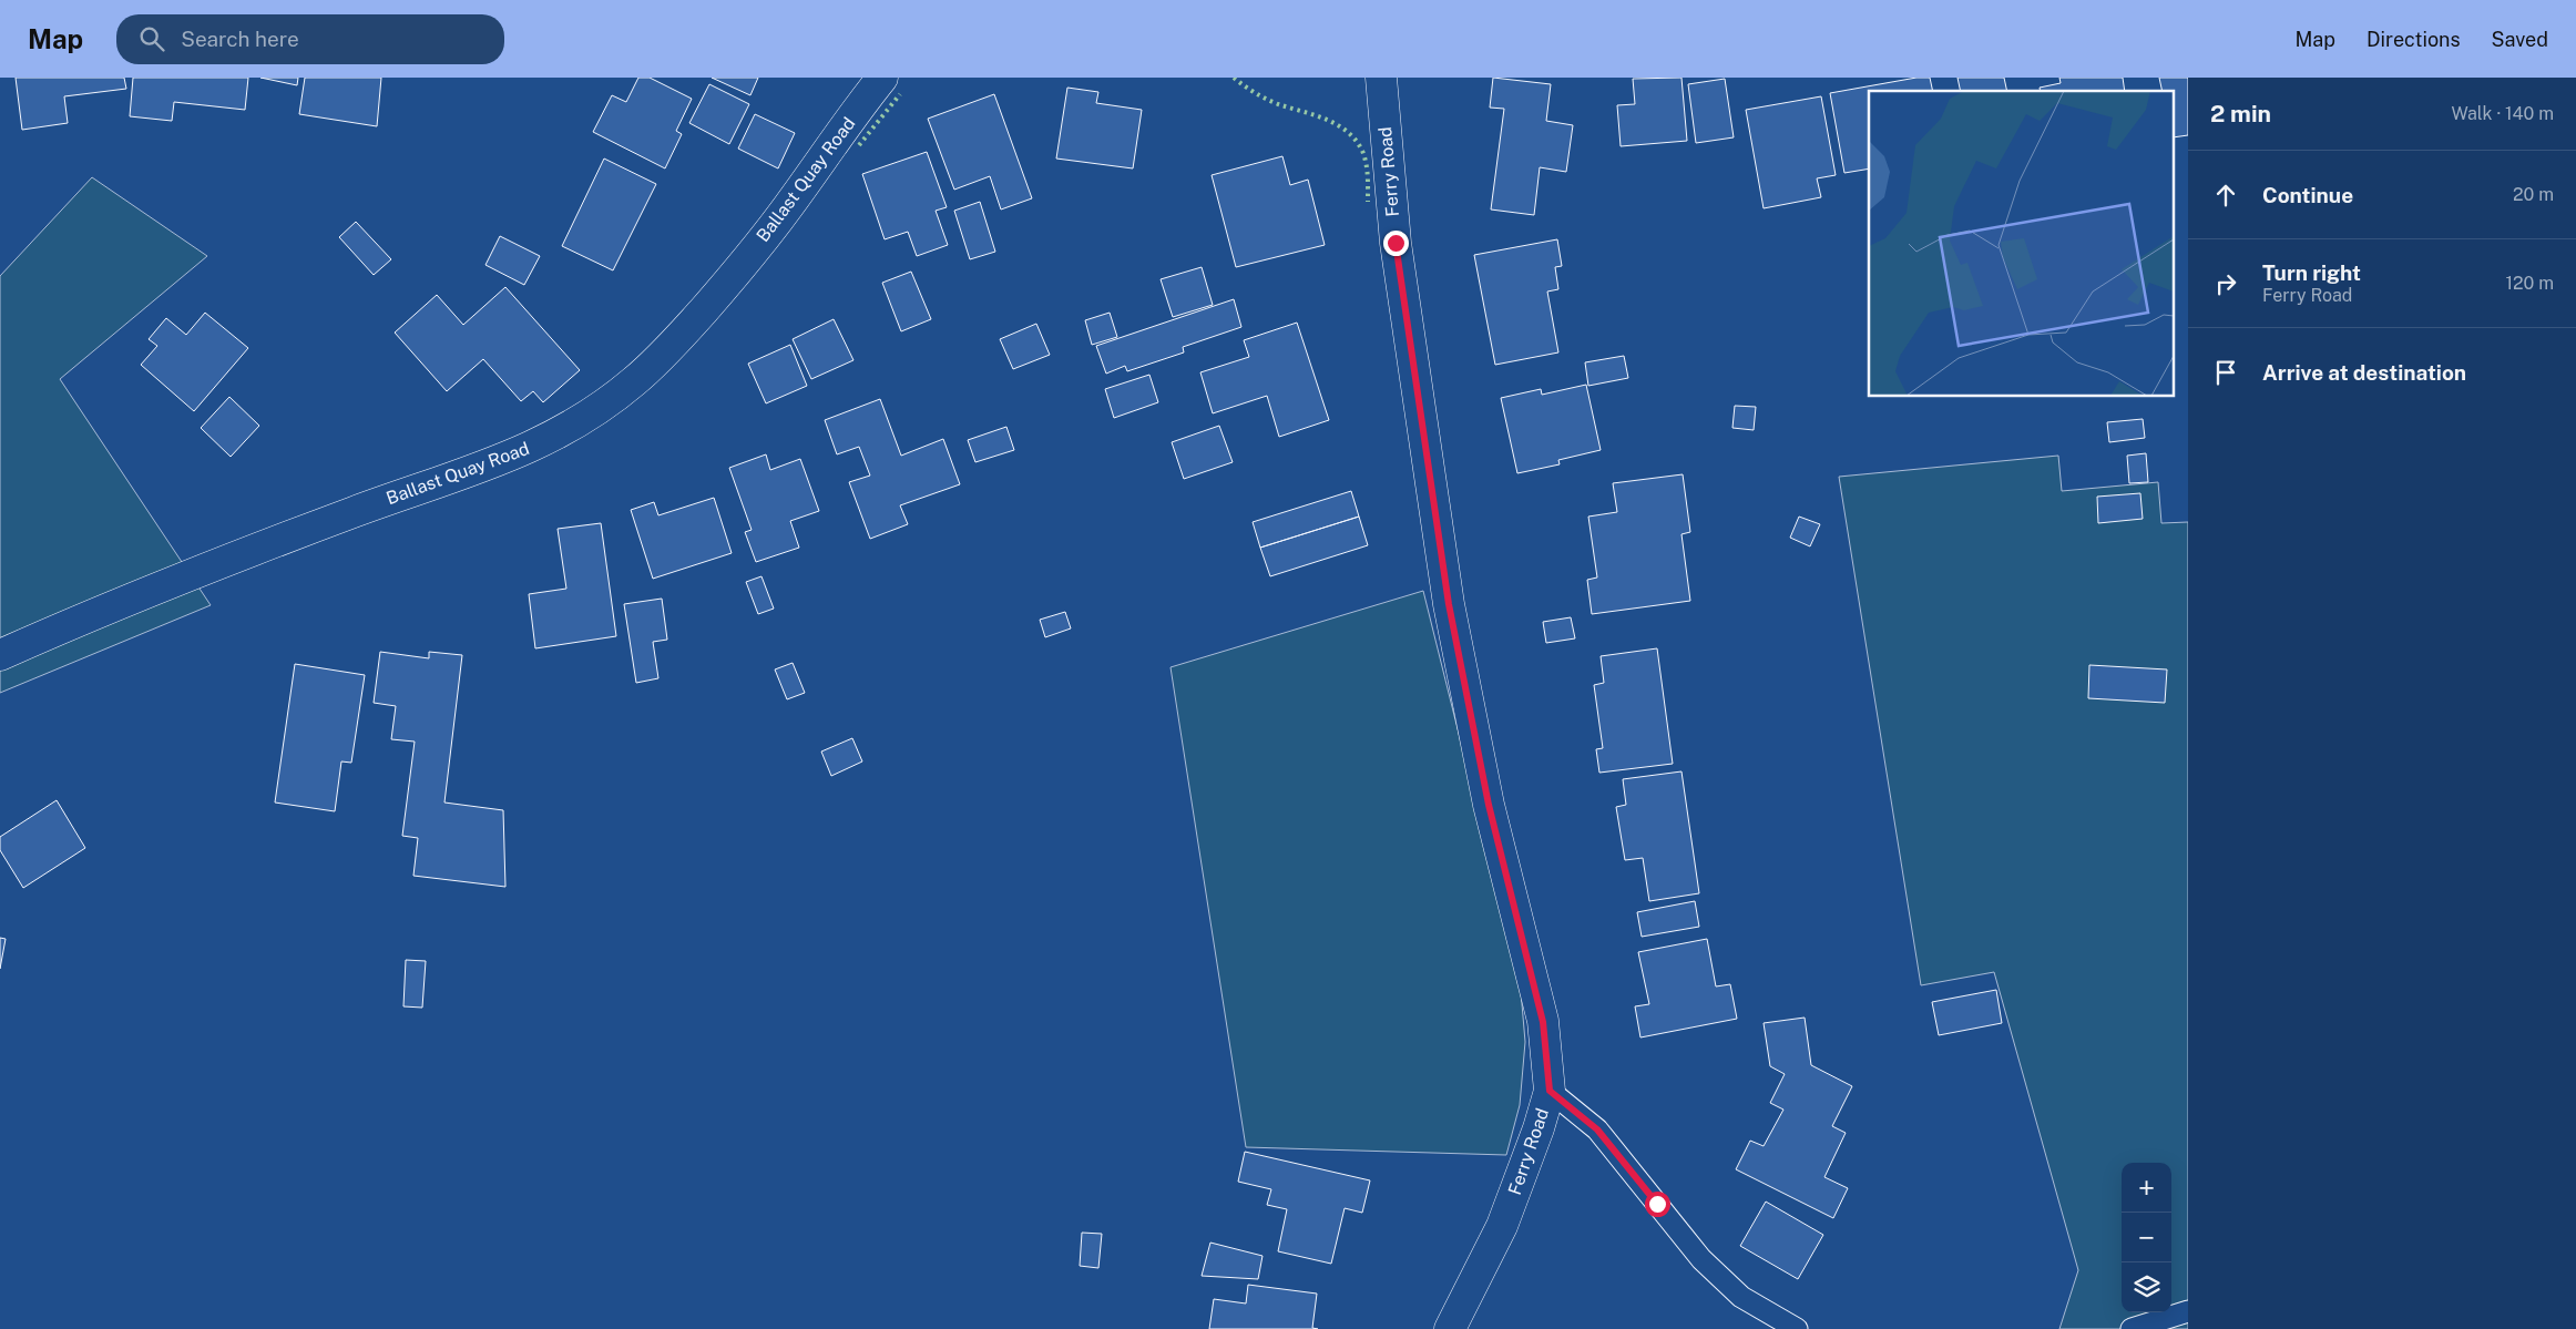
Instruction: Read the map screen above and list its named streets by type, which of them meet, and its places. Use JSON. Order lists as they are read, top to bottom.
{
  "streets": {
    "street": ["Ferry Road", "Ballast Quay Road"]
  },
  "page": {
    "header": "Map",
    "search": "Search here",
    "nav": ["Map", "Directions", "Saved"],
    "heading": ["2 min", "Walk · 140 m"],
    "list": [
      ["Continue", "20 m"],
      ["Turn right", "Ferry Road", "120 m"],
      "Arrive at destination"
    ],
    "map_buttons": ["+", "−"]
  }
}
